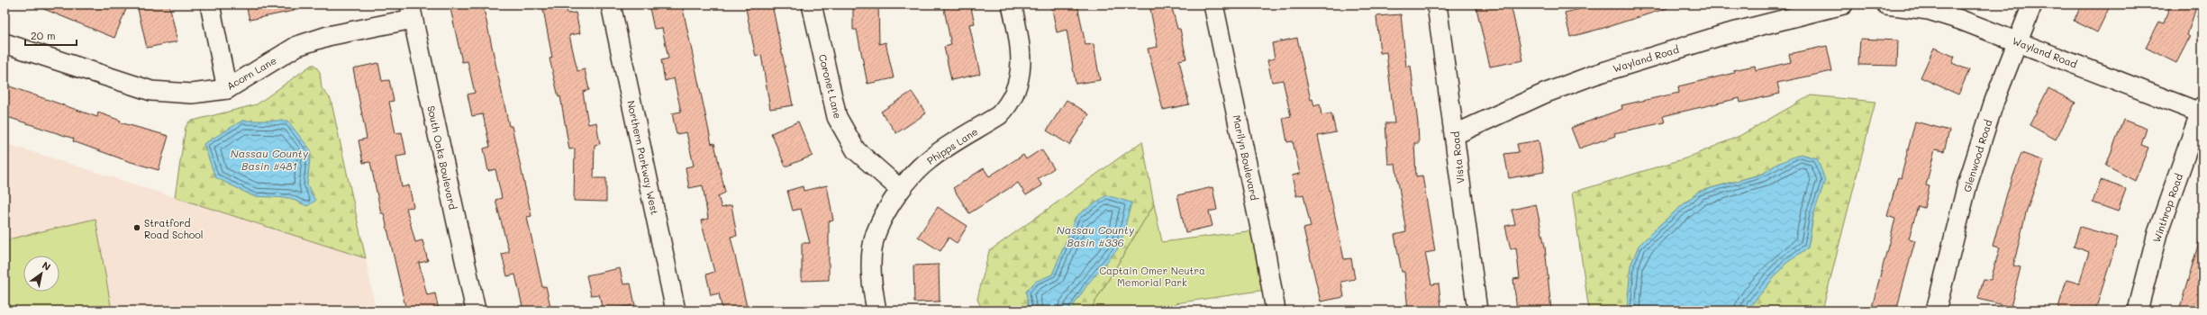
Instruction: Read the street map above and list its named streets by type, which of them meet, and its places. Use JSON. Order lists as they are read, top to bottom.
{
  "streets": {
    "street": [
      "Wayland Road",
      "Acorn Lane",
      "Coronet Lane",
      "Phipps Lane",
      "Glenwood Road",
      "South Oaks Boulevard",
      "Northern Parkway West",
      "Marilyn Boulevard",
      "Vista Road",
      "Winthrop Road"
    ]
  },
  "crossings": [
    ["Wayland Road", "Glenwood Road"],
    ["Wayland Road", "Vista Road"],
    ["Wayland Road", "Winthrop Road"],
    ["Acorn Lane", "South Oaks Boulevard"],
    ["Coronet Lane", "Phipps Lane"]
  ],
  "water": ["Nassau County Basin #481", "Nassau County Basin #336"],
  "parks": ["Captain Omer Neutra Memorial Park"],
  "places": ["Stratford Road School"],
  "scale_bar": "20 m",
  "north": "top right"
}
